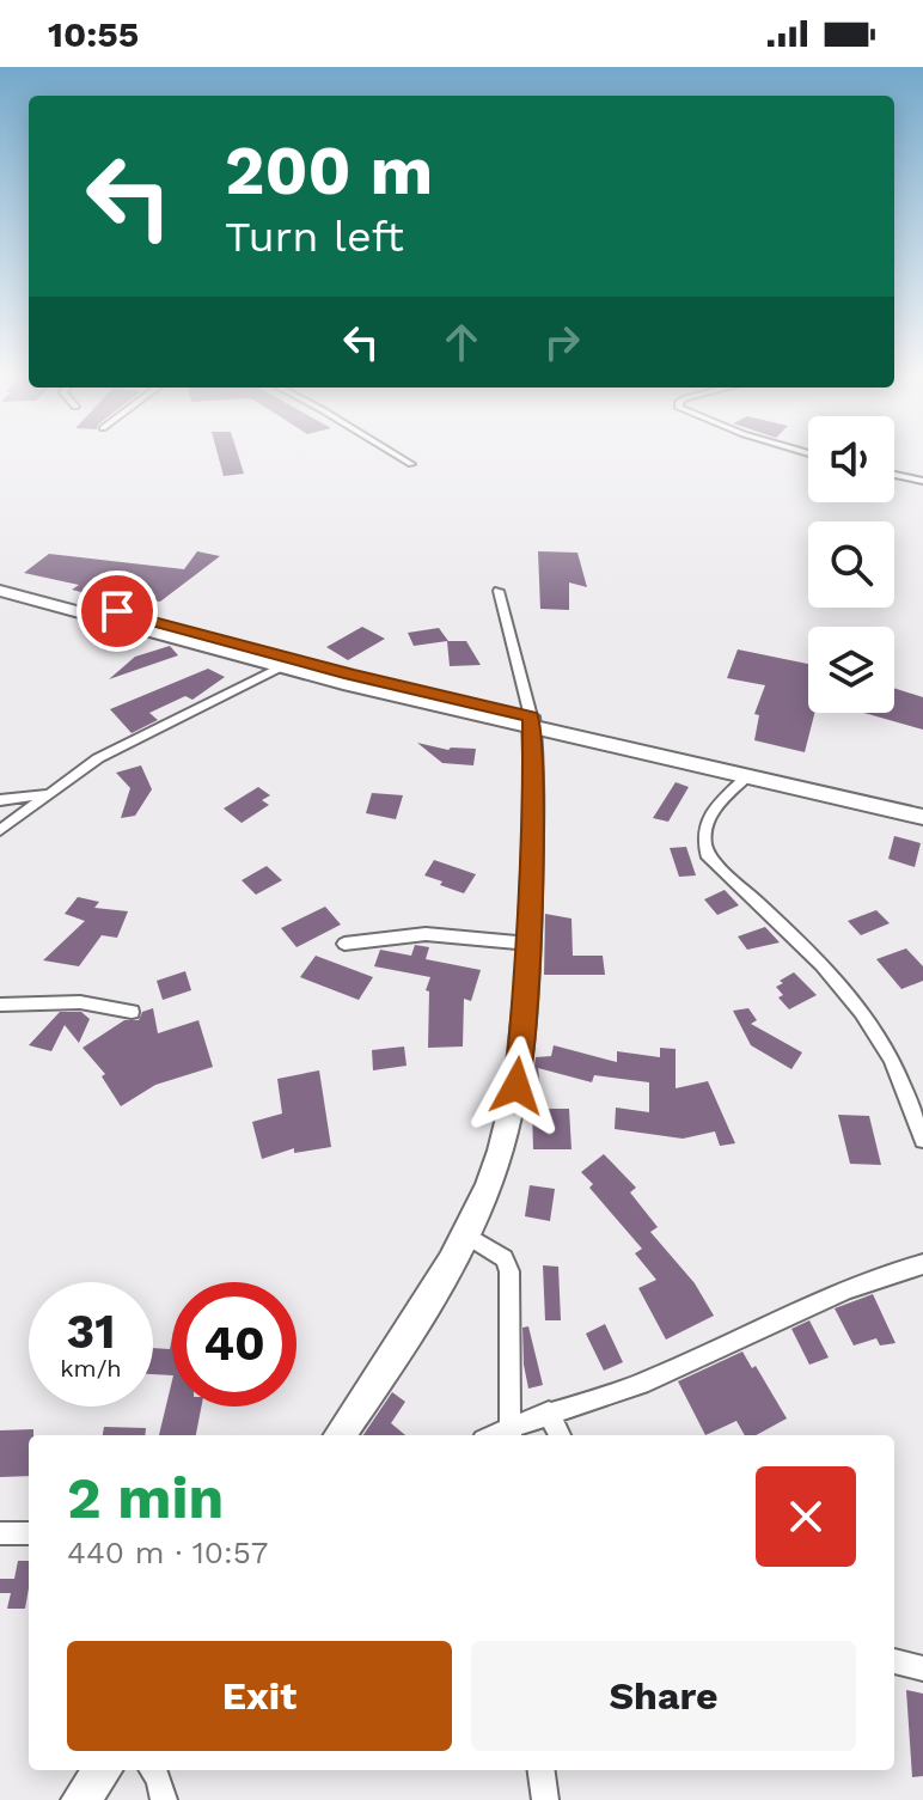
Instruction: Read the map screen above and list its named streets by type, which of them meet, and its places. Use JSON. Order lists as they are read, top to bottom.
{
  "page": {
    "status": "10:55",
    "turn": ["200 m", "Turn left"],
    "speed": "31 km/h",
    "limit": "40",
    "heading": ["2 min", "440 m · 10:57"],
    "buttons": ["Exit", "Share"]
  }
}
